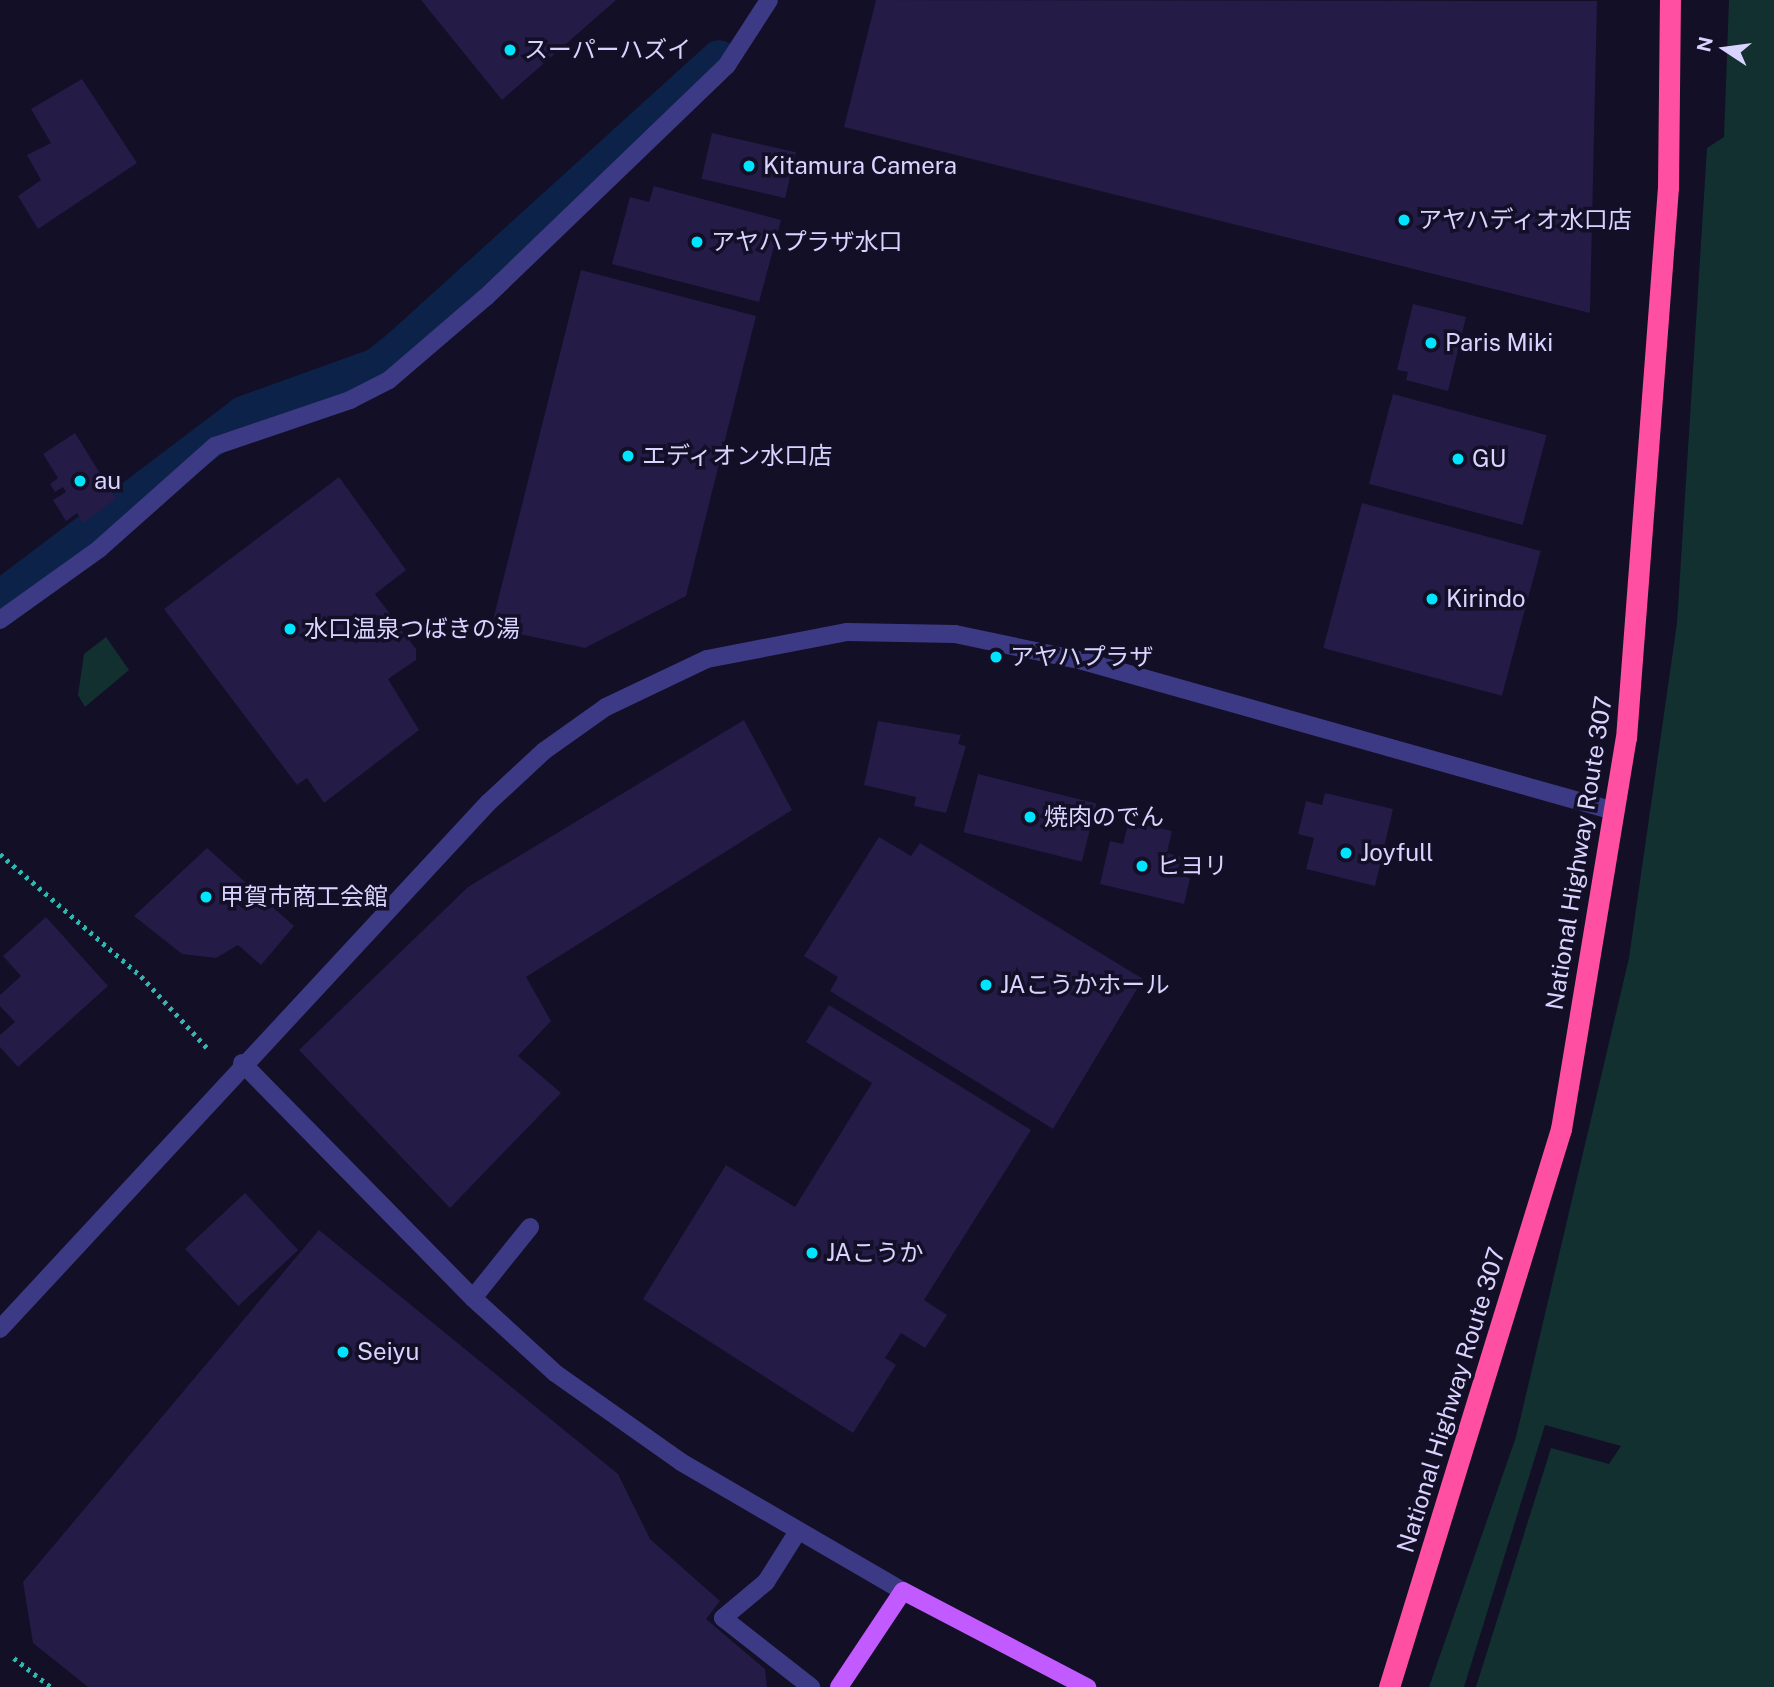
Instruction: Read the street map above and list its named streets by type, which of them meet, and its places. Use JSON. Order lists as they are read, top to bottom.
{
  "streets": {
    "highway": ["National Highway Route 307"]
  },
  "places": [
    "スーパーハズイ",
    "Kitamura Camera",
    "アヤハディオ水口店",
    "アヤハプラザ水口",
    "Paris Miki",
    "エディオン水口店",
    "GU",
    "au",
    "Kirindo",
    "水口温泉つばきの湯",
    "アヤハプラザ",
    "焼肉のでん",
    "Joyfull",
    "ヒヨリ",
    "甲賀市商工会館",
    "JAこうかホール",
    "JAこうか",
    "Seiyu"
  ],
  "north": "left"
}
